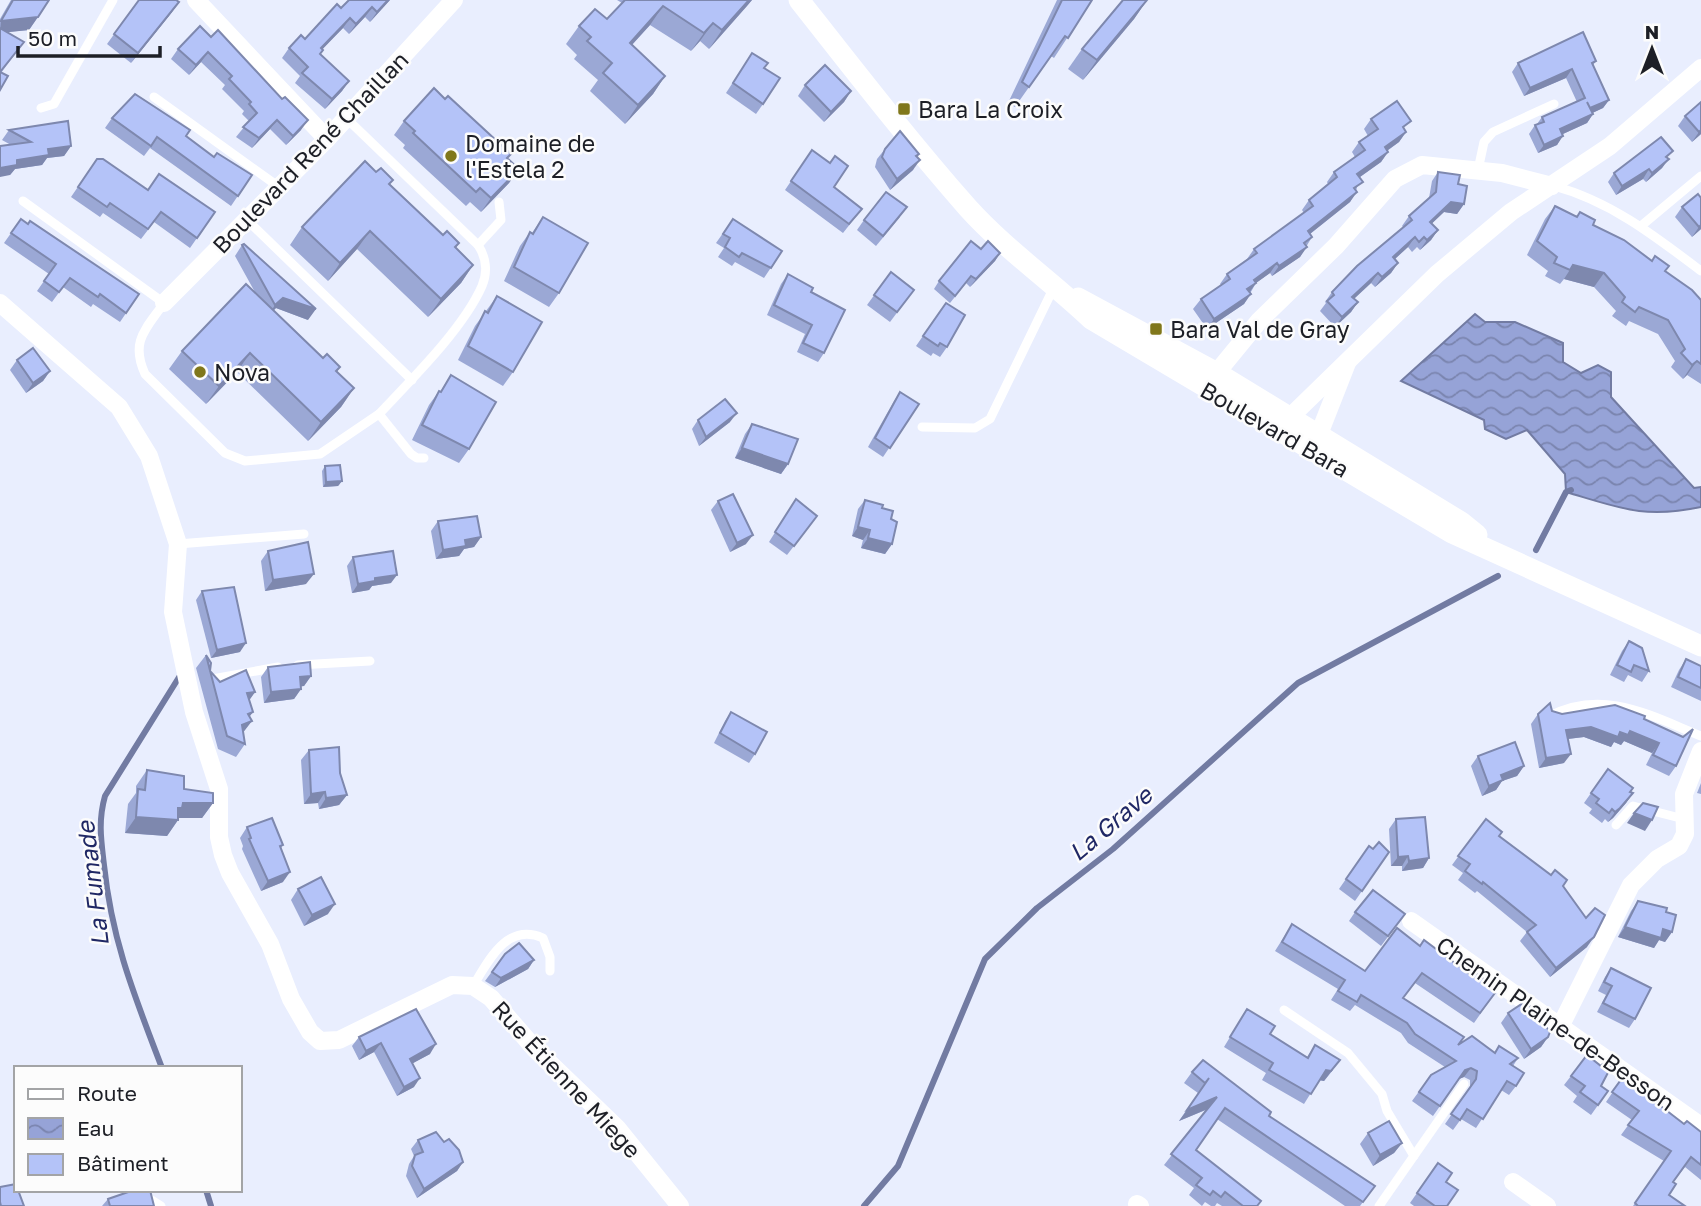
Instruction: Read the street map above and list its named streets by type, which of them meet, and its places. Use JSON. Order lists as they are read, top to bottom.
{
  "streets": {
    "street": [
      "Boulevard René Chaillan",
      "Boulevard Bara",
      "Chemin Plaine-de-Besson",
      "Rue Étienne Miege"
    ]
  },
  "water": ["La Grave", "La Fumade"],
  "places": {
    "transit": ["Bara La Croix", "Bara Val de Gray"],
    "other": ["Domaine de l'Estela 2", "Nova"]
  },
  "legend": ["Route", "Eau", "Bâtiment"],
  "scale_bar": "50 m",
  "north": "top"
}
